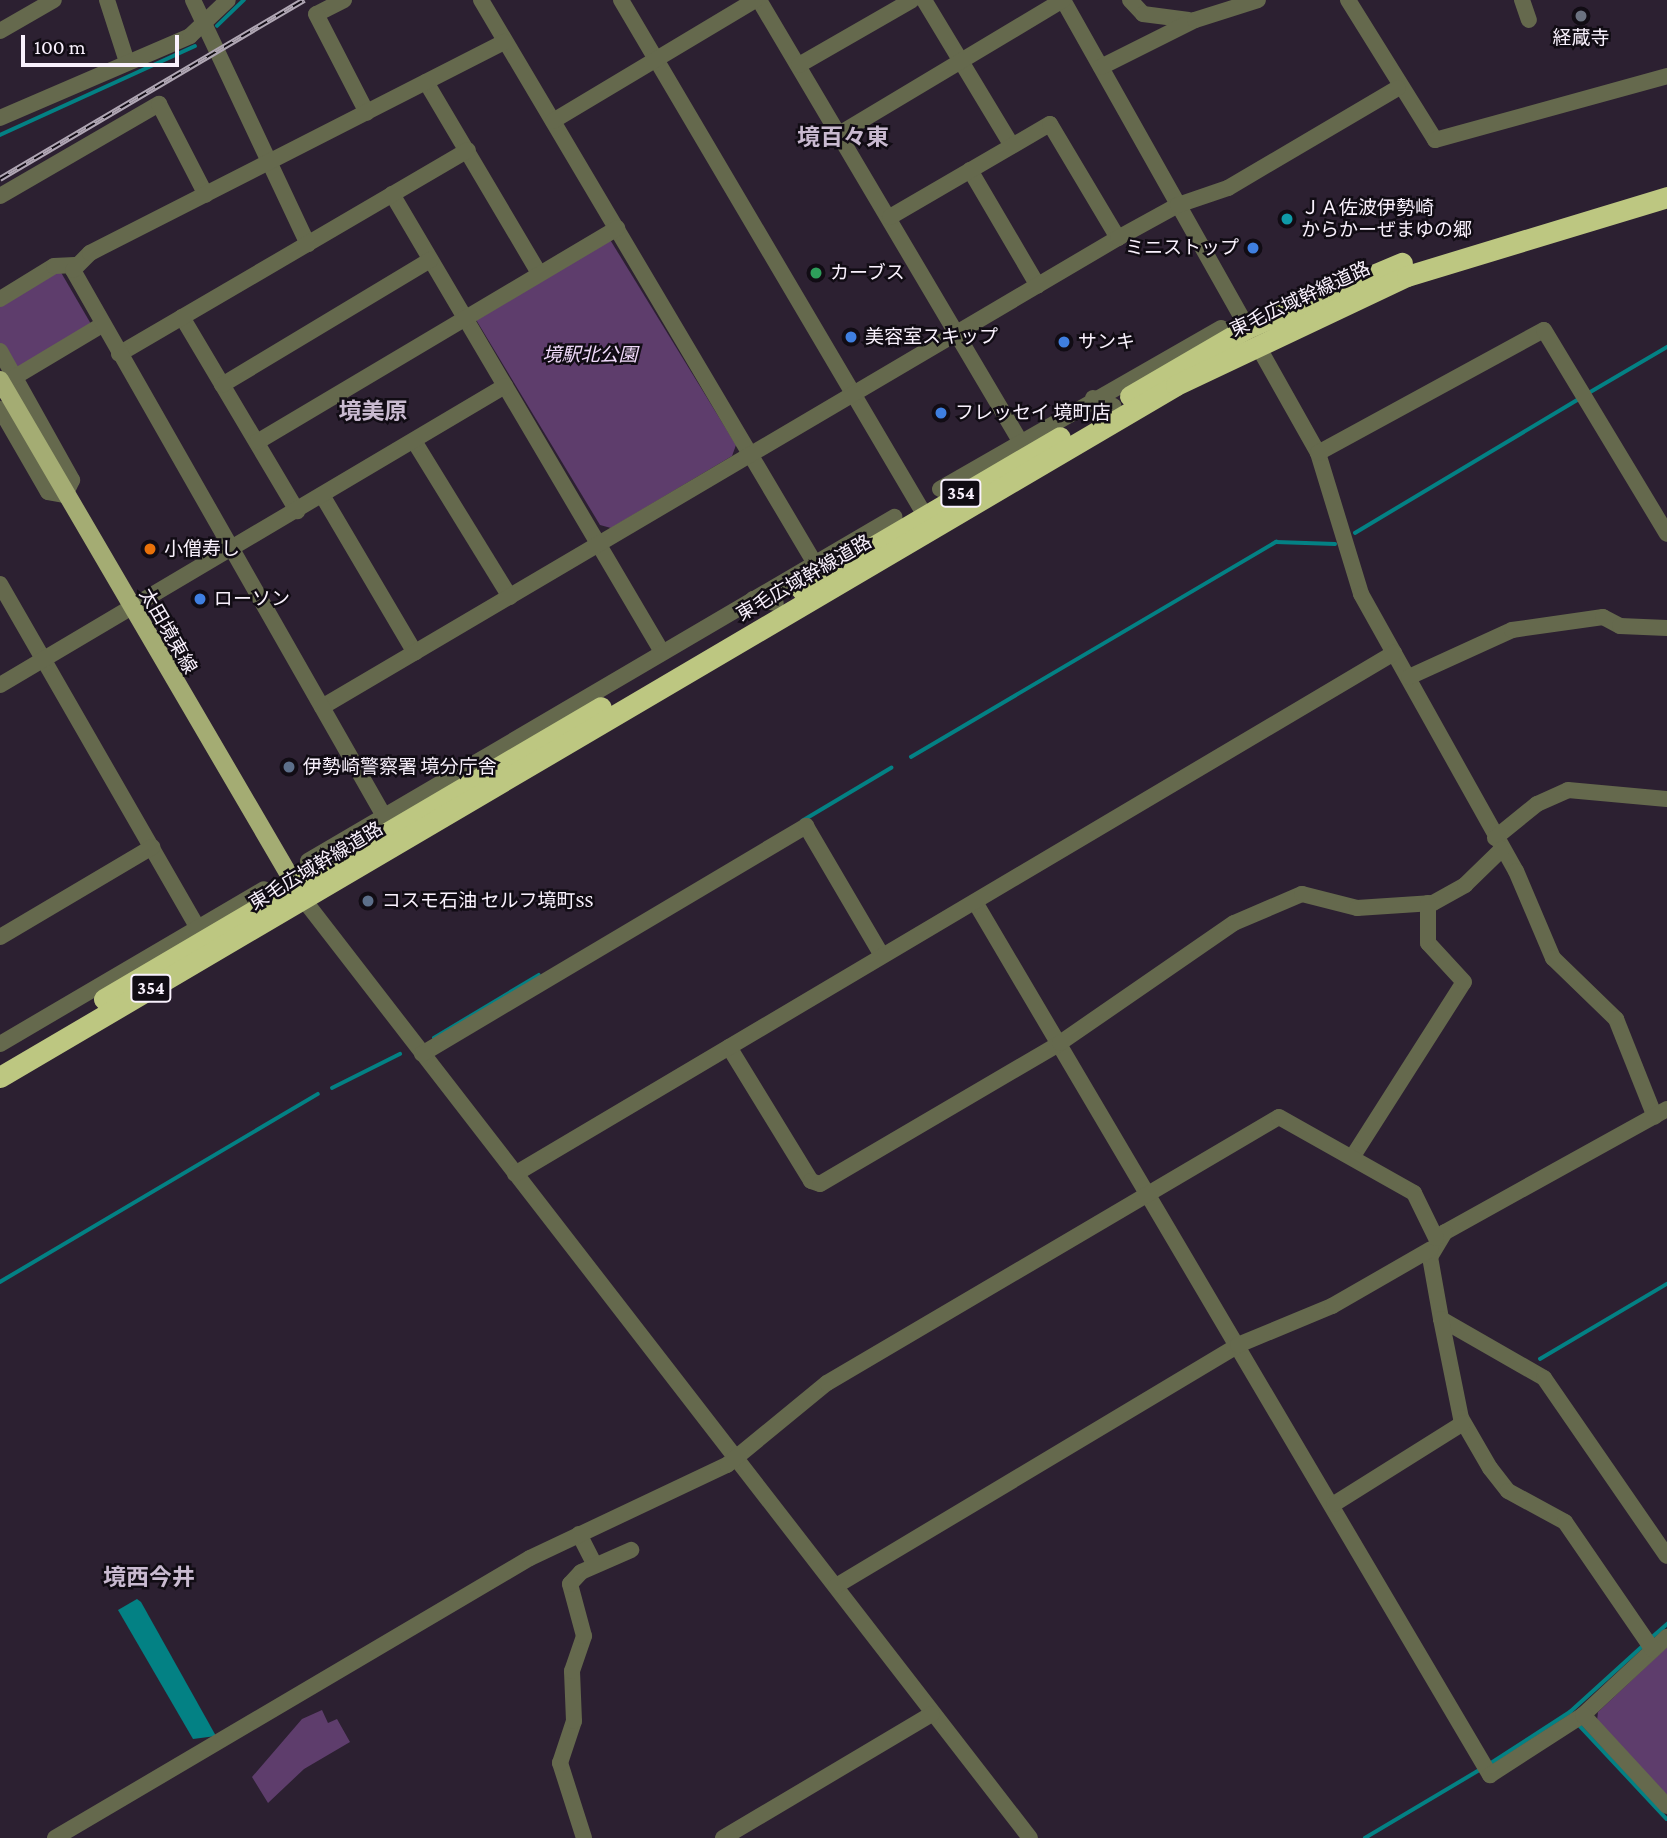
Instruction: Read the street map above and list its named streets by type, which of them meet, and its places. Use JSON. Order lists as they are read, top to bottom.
{
  "streets": {
    "highway": ["東毛広域幹線道路", "354"],
    "main road": ["太田境東線"]
  },
  "crossings": [
    ["東毛広域幹線道路", "太田境東線"]
  ],
  "districts": ["境百々東", "境美原", "境西今井"],
  "parks": ["境駅北公園"],
  "places": [
    "経蔵寺",
    "ＪＡ佐波伊勢崎 からかーぜまゆの郷",
    "ミニストップ",
    "カーブス",
    "美容室スキップ",
    "サンキ",
    "フレッセイ 境町店",
    "小僧寿し",
    "ローソン",
    "伊勢崎警察署 境分庁舎",
    "コスモ石油 セルフ境町SS"
  ],
  "scale_bar": "100 m"
}
